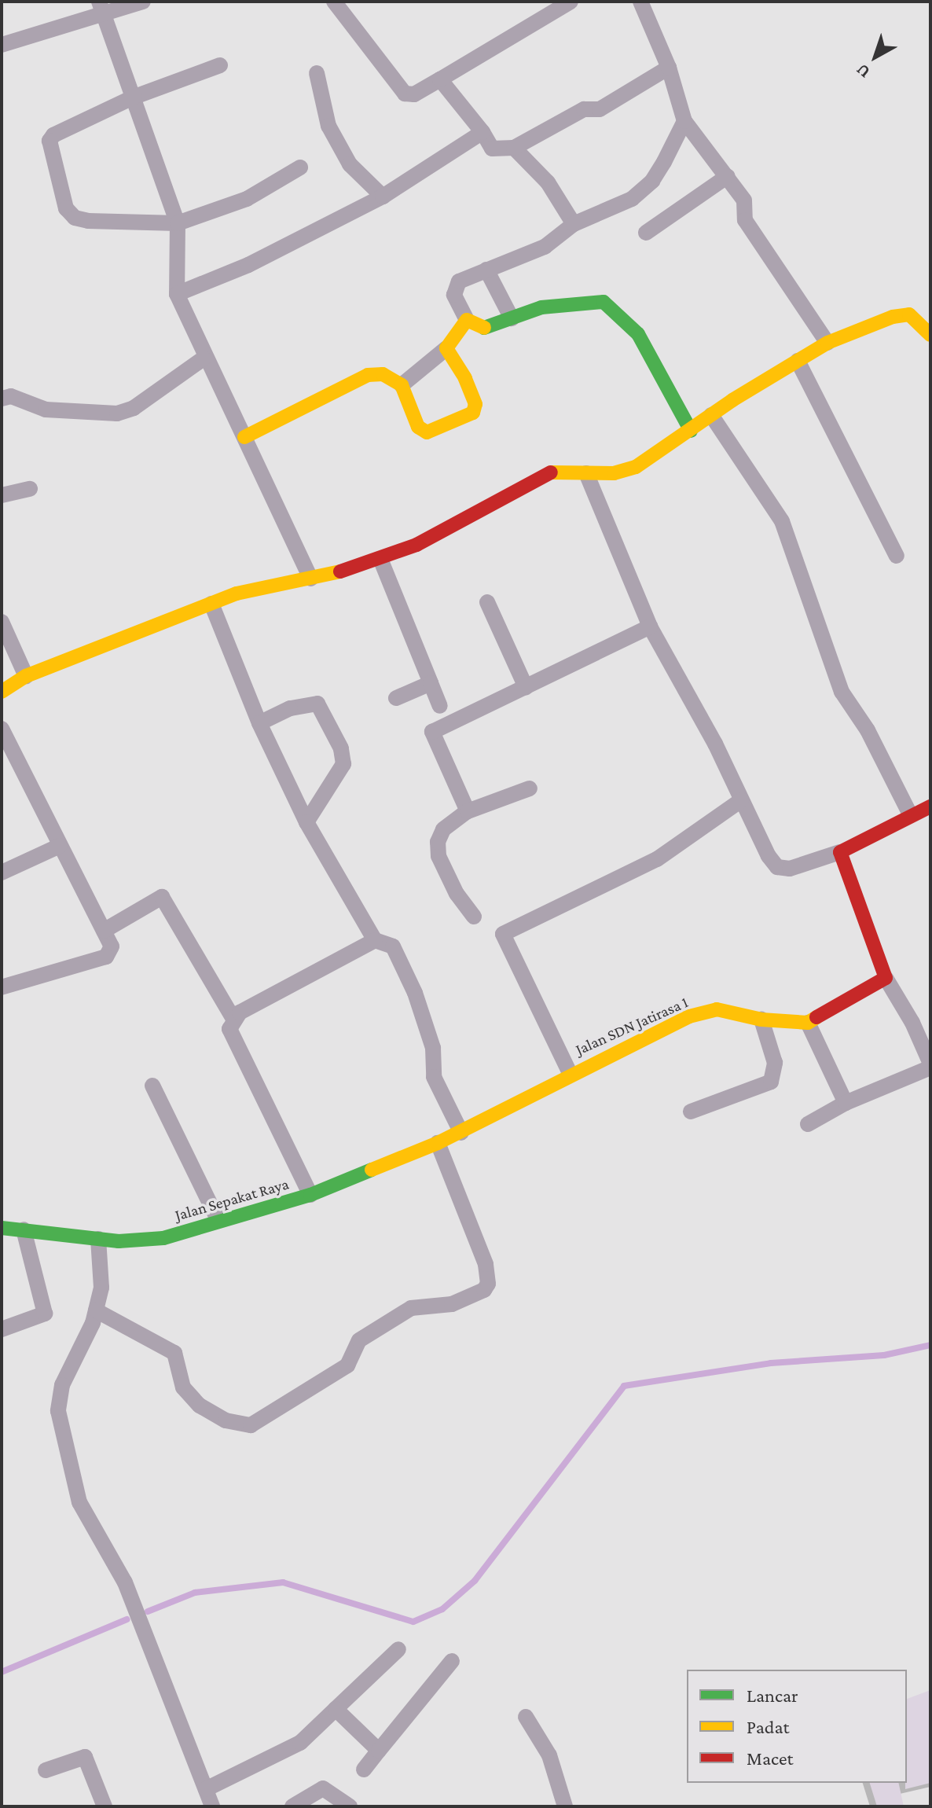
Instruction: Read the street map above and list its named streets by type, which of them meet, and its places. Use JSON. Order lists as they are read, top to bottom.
{
  "streets": {
    "street": ["Jalan SDN Jatirasa 1", "Jalan Sepakat Raya"]
  },
  "crossings": [
    ["Jalan SDN Jatirasa 1", "Jalan Sepakat Raya"]
  ],
  "legend": ["Lancar", "Padat", "Macet"],
  "north": "bottom left"
}
